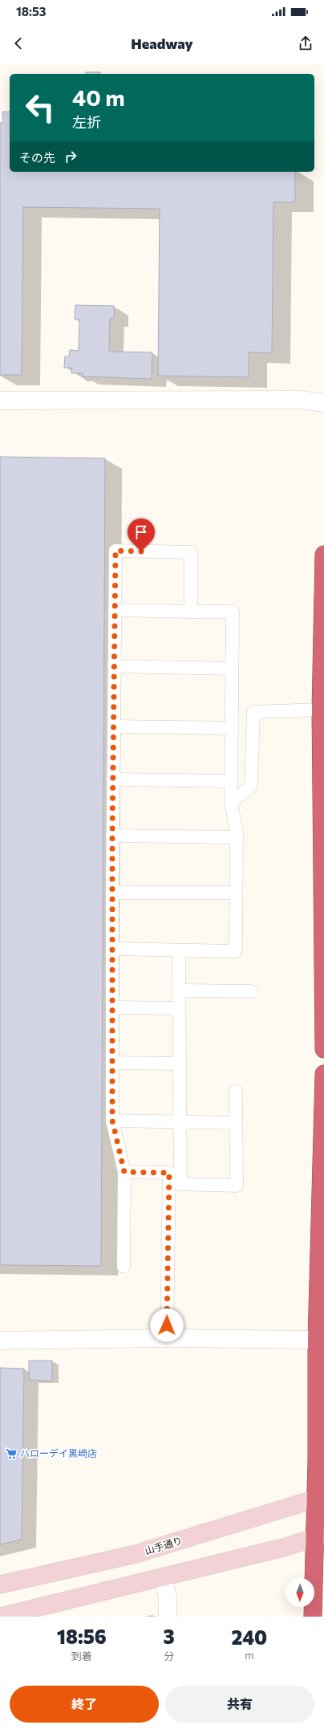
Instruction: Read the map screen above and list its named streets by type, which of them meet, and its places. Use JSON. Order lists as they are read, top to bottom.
{
  "streets": {
    "street": ["山手通り"]
  },
  "places": {
    "supermarket": ["ハローデイ黒崎店"]
  },
  "north": "bottom",
  "page": {
    "status": "18:53",
    "header": "Headway",
    "turn": ["40 m", "左折"],
    "then": "その先",
    "eta": [
      "18:56",
      "到着",
      "3",
      "分",
      "240",
      "m"
    ],
    "buttons": ["終了", "共有"]
  }
}
